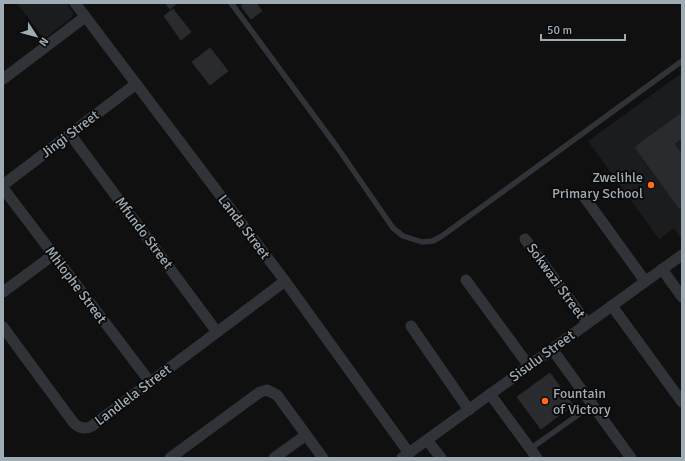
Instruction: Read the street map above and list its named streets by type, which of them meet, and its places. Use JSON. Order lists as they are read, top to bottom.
{
  "streets": {
    "street": [
      "Jingi Street",
      "Landa Street",
      "Mfundo Street",
      "Sokwazi Street",
      "Mhlophe Street",
      "Sisulu Street",
      "Landlela Street"
    ]
  },
  "crossings": [
    ["Jingi Street", "Landa Street"],
    ["Jingi Street", "Mfundo Street"],
    ["Landa Street", "Sisulu Street"],
    ["Landa Street", "Landlela Street"],
    ["Mfundo Street", "Landlela Street"],
    ["Sokwazi Street", "Sisulu Street"],
    ["Mhlophe Street", "Landlela Street"]
  ],
  "places": ["Zwelihle Primary School", "Fountain of Victory"],
  "scale_bar": "50 m",
  "north": "bottom right"
}
